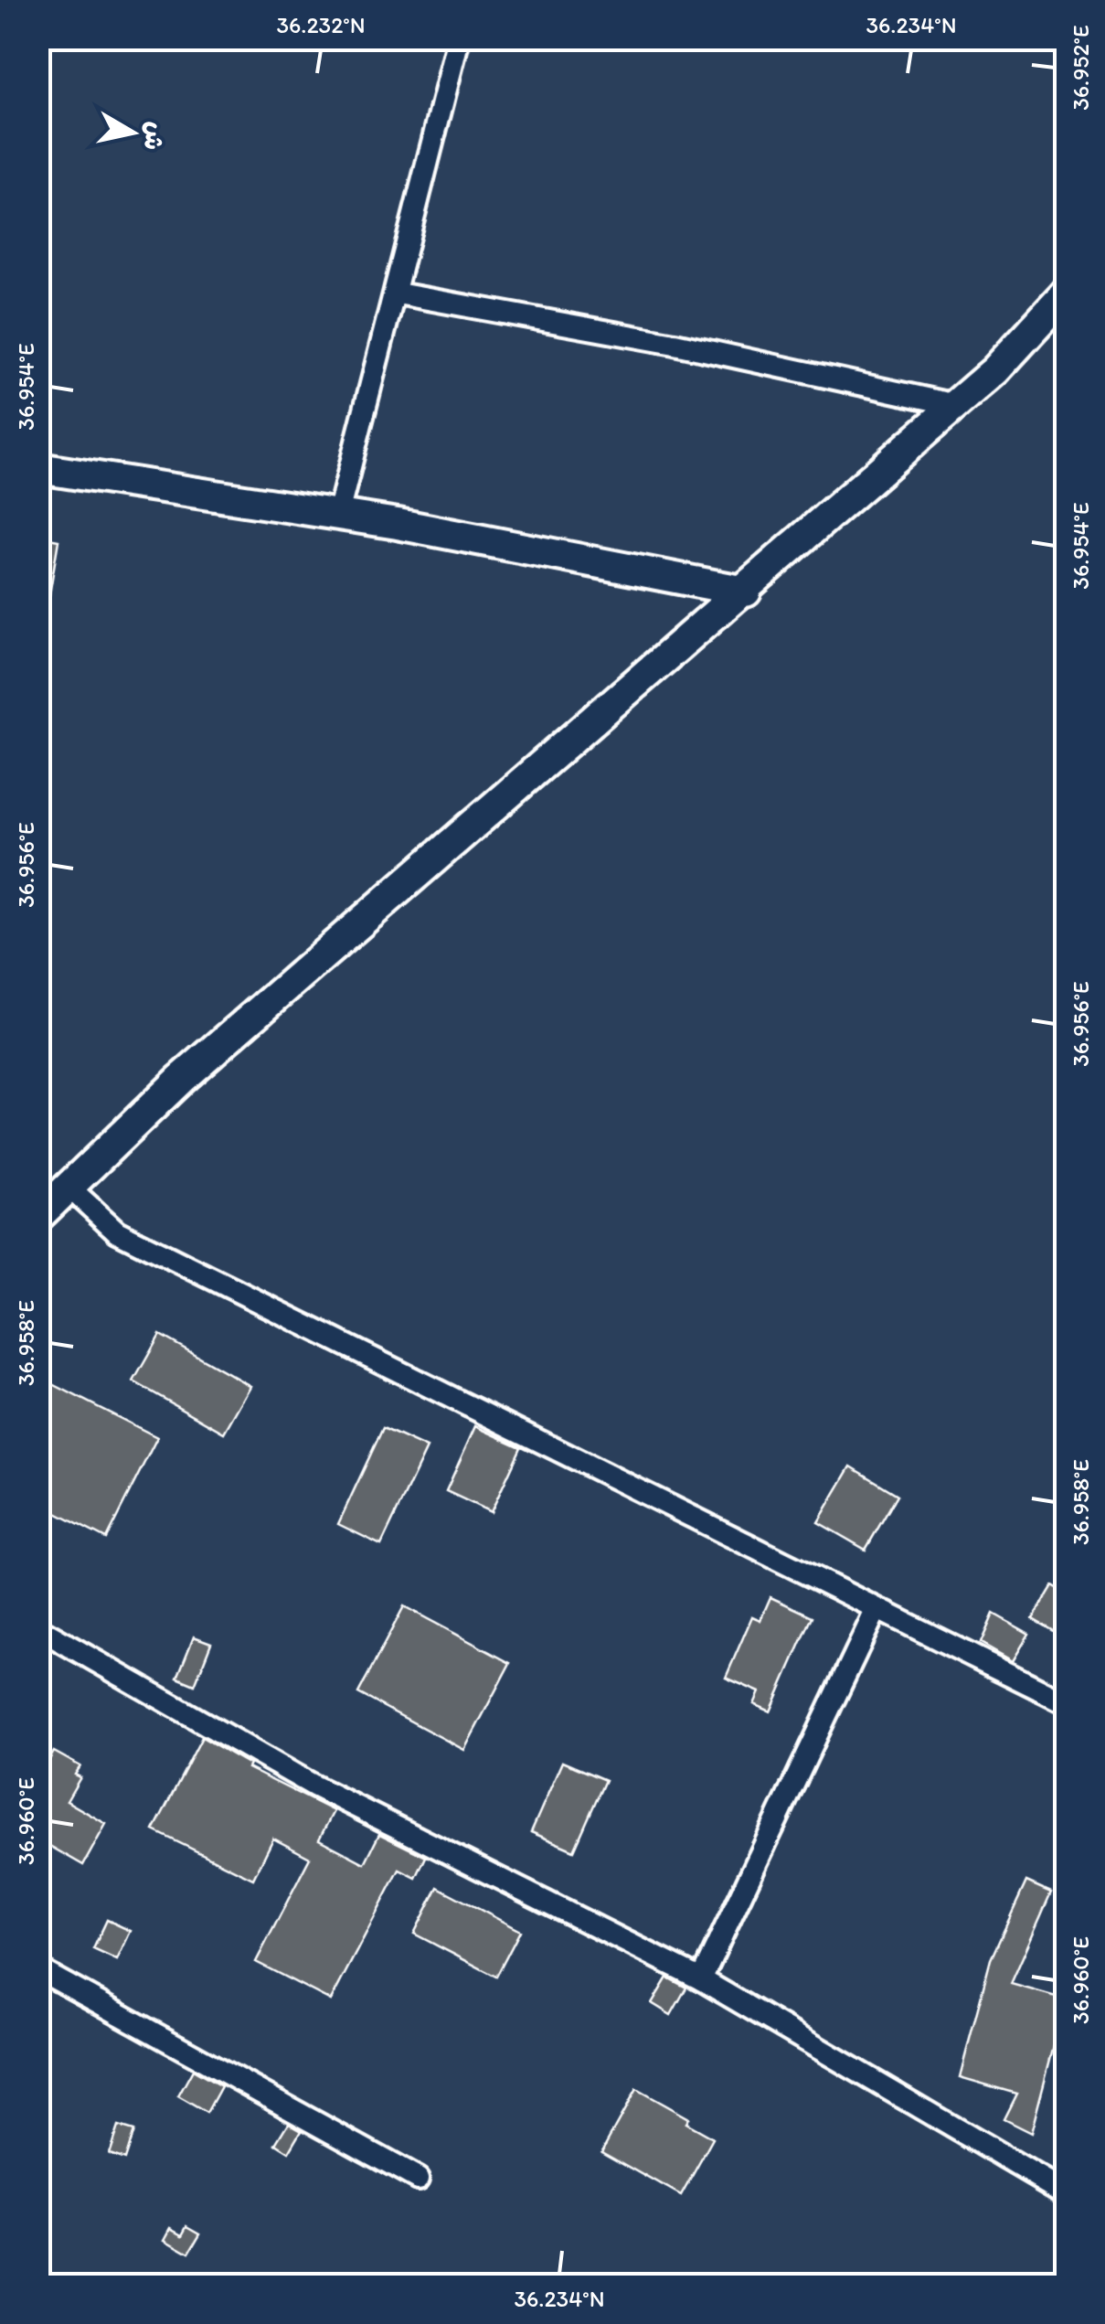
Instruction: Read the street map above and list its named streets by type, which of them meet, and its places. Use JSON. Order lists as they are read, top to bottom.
{
  "north": "right",
  "coordinates": [
    "36.232°N",
    "36.234°N",
    "36.952°E",
    "36.954°E",
    "36.956°E",
    "36.958°E",
    "36.960°E"
  ]
}
